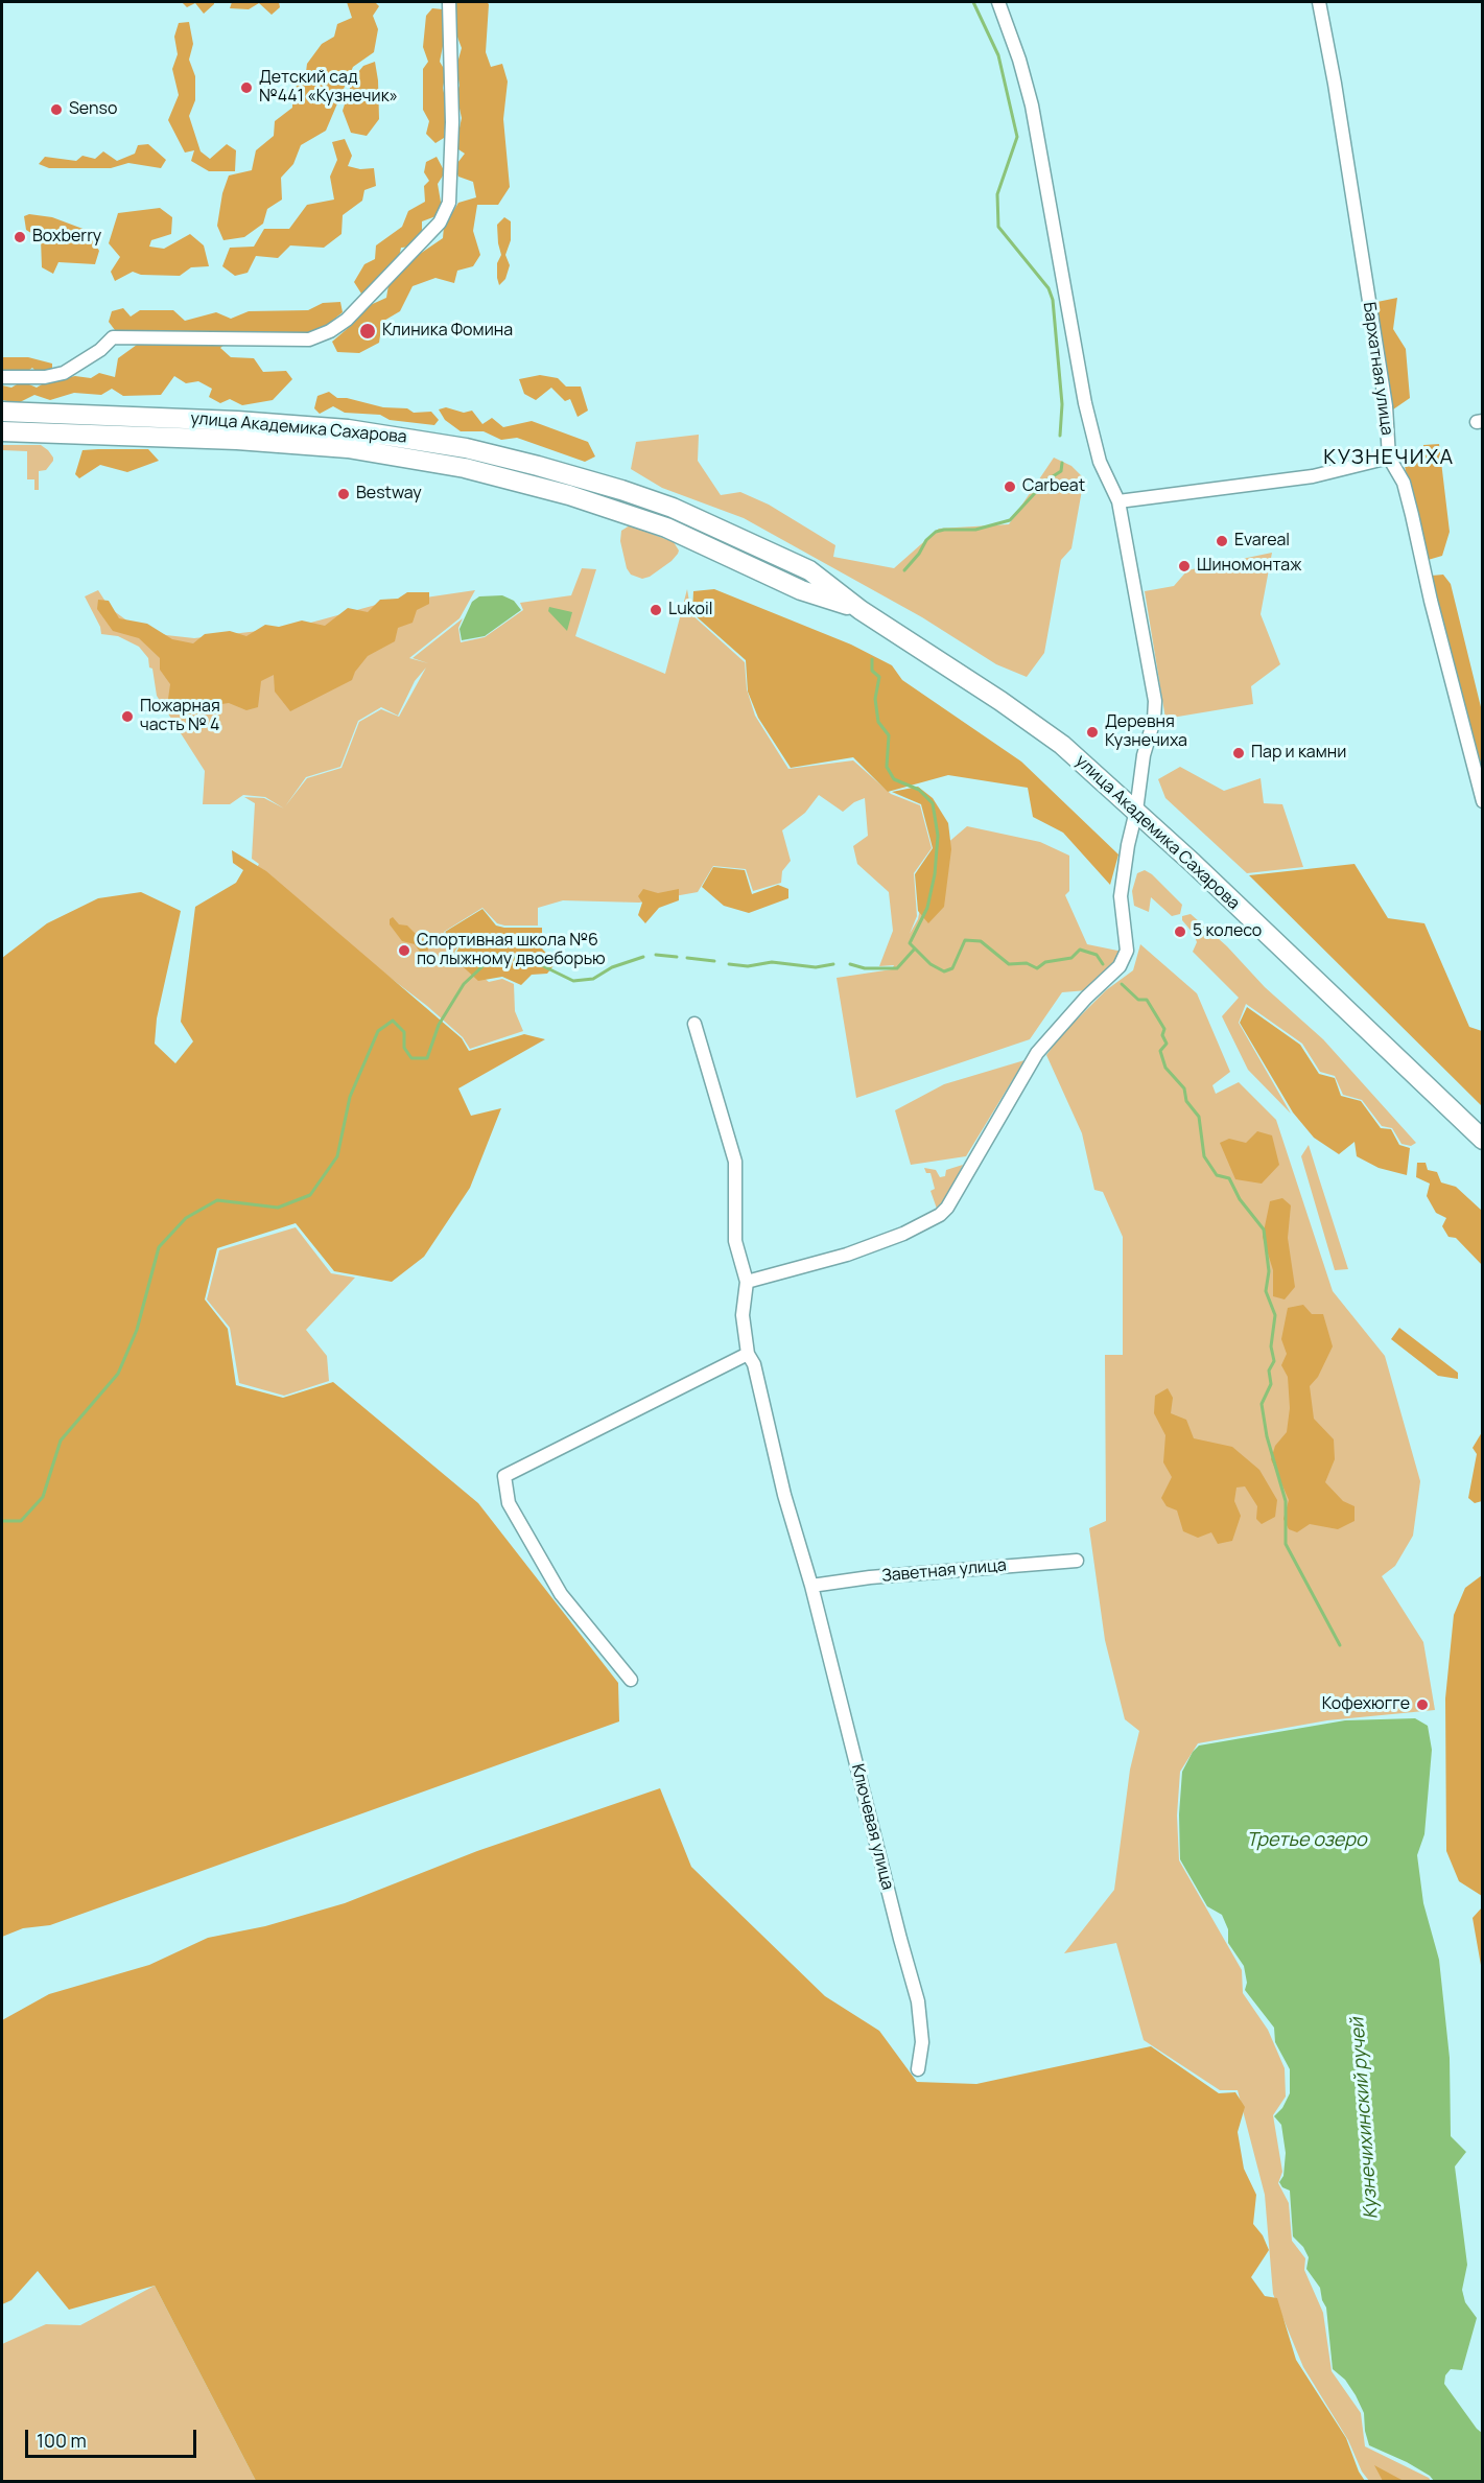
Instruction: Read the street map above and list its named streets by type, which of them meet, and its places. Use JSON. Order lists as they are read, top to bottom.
{
  "streets": {
    "main road": ["улица Академика Сахарова"],
    "street": ["Бархатная улица", "Заветная улица", "Ключевая улица"]
  },
  "crossings": [
    ["Заветная улица", "Ключевая улица"]
  ],
  "districts": ["КУЗНЕЧИХА"],
  "water": ["Третье озеро", "Кузнечихинский ручей"],
  "places": [
    "Детский сад №441 «Кузнечик»",
    "Senso",
    "Boxberry",
    "Клиника Фомина",
    "Carbeat",
    "Bestway",
    "Evareal",
    "Шиномонтаж",
    "Lukoil",
    "Пожарная часть № 4",
    "Деревня Кузнечиха",
    "Пар и камни",
    "5 колесо",
    "Спортивная школа №6 по лыжному двоеборью",
    "Кофехюгге"
  ],
  "scale_bar": "100 m"
}
